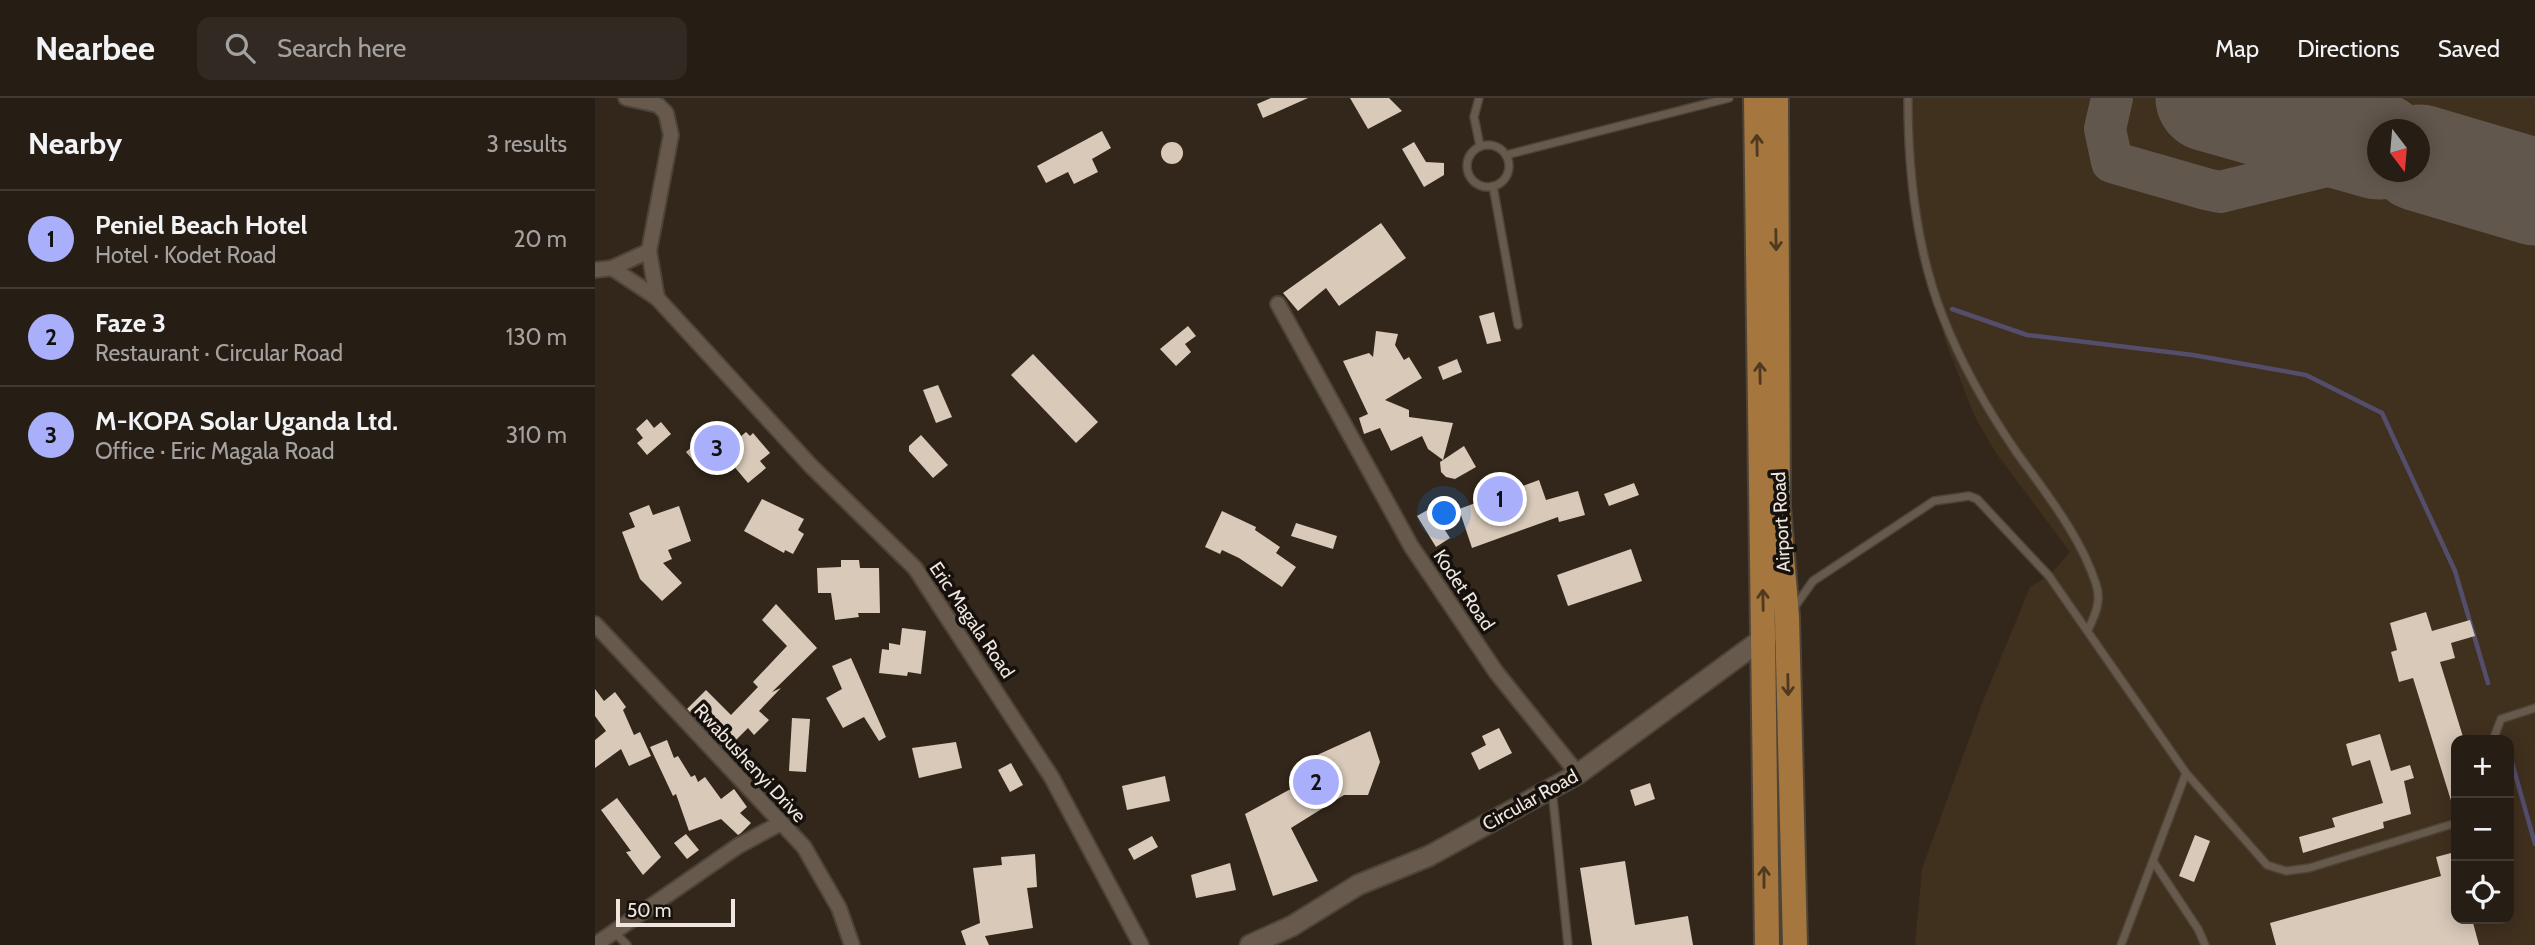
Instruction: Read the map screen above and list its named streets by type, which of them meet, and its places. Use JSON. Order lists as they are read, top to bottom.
{
  "streets": {
    "highway": ["Airport Road"],
    "street": [
      "Kodet Road",
      "Eric Magala Road",
      "Rwabushenyi Drive",
      "Circular Road"
    ]
  },
  "crossings": [
    ["Airport Road", "Circular Road"],
    ["Kodet Road", "Circular Road"]
  ],
  "scale_bar": "50 m",
  "north": "bottom",
  "page": {
    "header": "Nearbee",
    "search": "Search here",
    "nav": ["Map", "Directions", "Saved"],
    "heading": ["Nearby", "3 results"],
    "list": [
      {
        "mark": "1",
        "name": "Peniel Beach Hotel",
        "note": "Hotel · Kodet Road",
        "value": "20 m"
      },
      {
        "mark": "2",
        "name": "Faze 3",
        "note": "Restaurant · Circular Road",
        "value": "130 m"
      },
      {
        "mark": "3",
        "name": "M-KOPA Solar Uganda Ltd.",
        "note": "Office · Eric Magala Road",
        "value": "310 m"
      }
    ],
    "pins": ["3", "1", "2"],
    "map_buttons": ["+", "−"],
    "scale": "50 m"
  }
}
